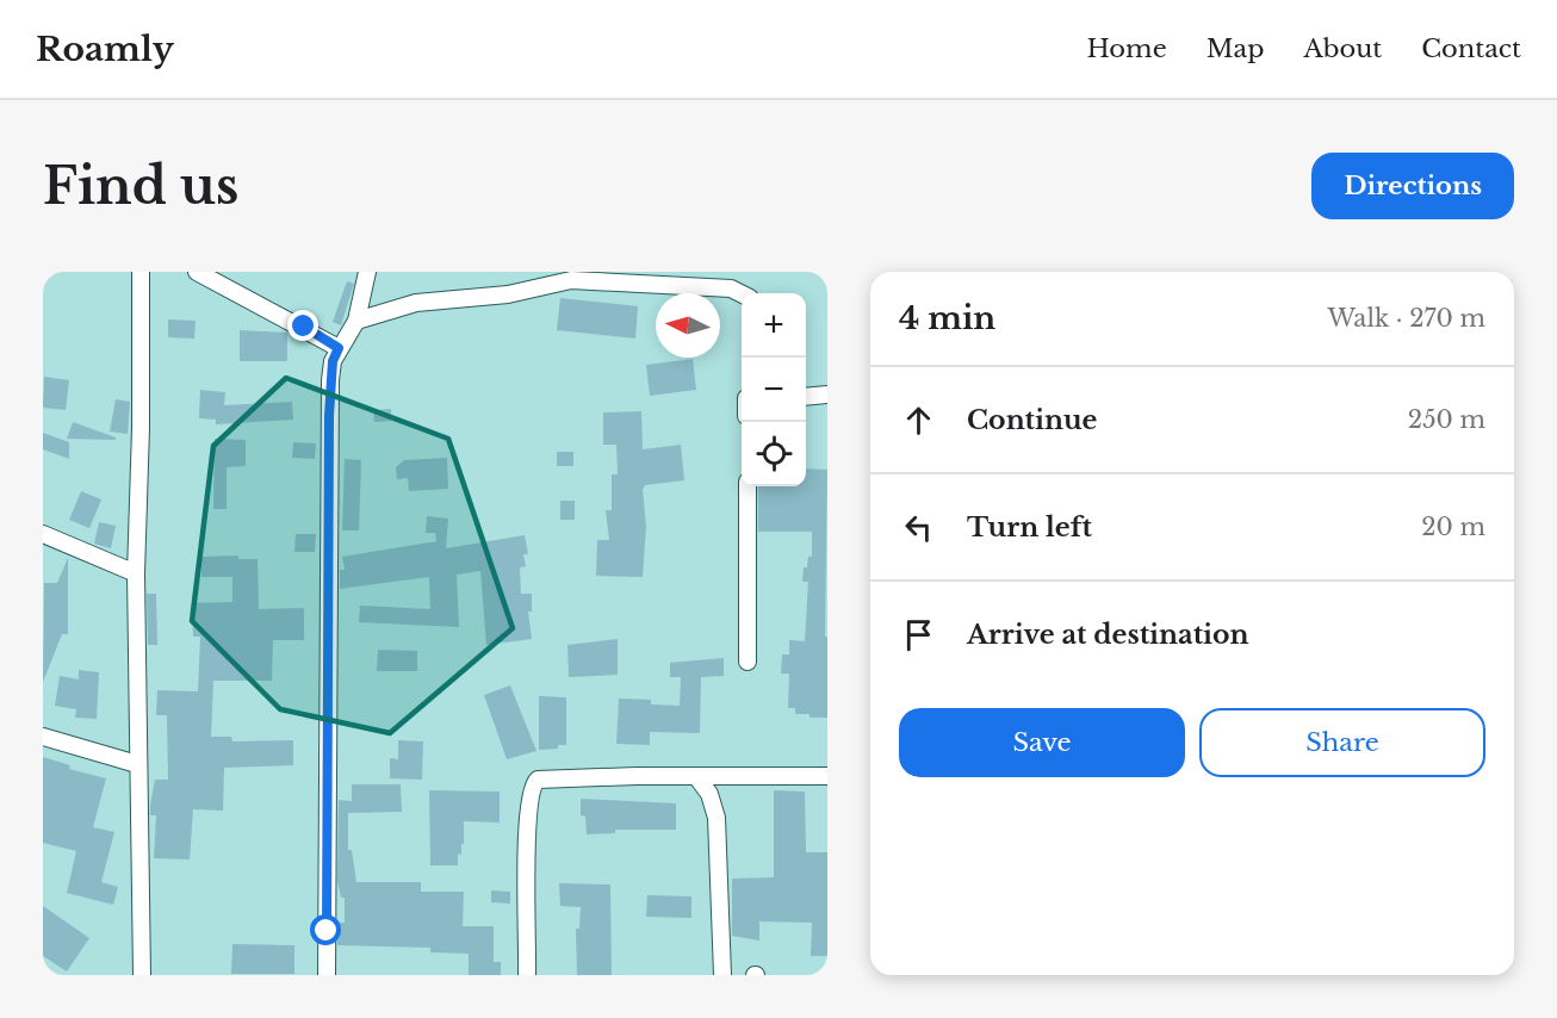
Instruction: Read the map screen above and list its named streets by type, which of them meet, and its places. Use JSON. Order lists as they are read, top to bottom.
{
  "north": "left",
  "page": {
    "header": "Roamly",
    "nav": [
      "Home",
      "Map",
      "About",
      "Contact"
    ],
    "buttons": [
      "Directions",
      ["Save", "Share"]
    ],
    "title": "Find us",
    "heading": ["4 min", "Walk · 270 m"],
    "map_buttons": ["+", "−"],
    "list": [
      ["Continue", "250 m"],
      ["Turn left", "20 m"],
      "Arrive at destination"
    ]
  }
}
